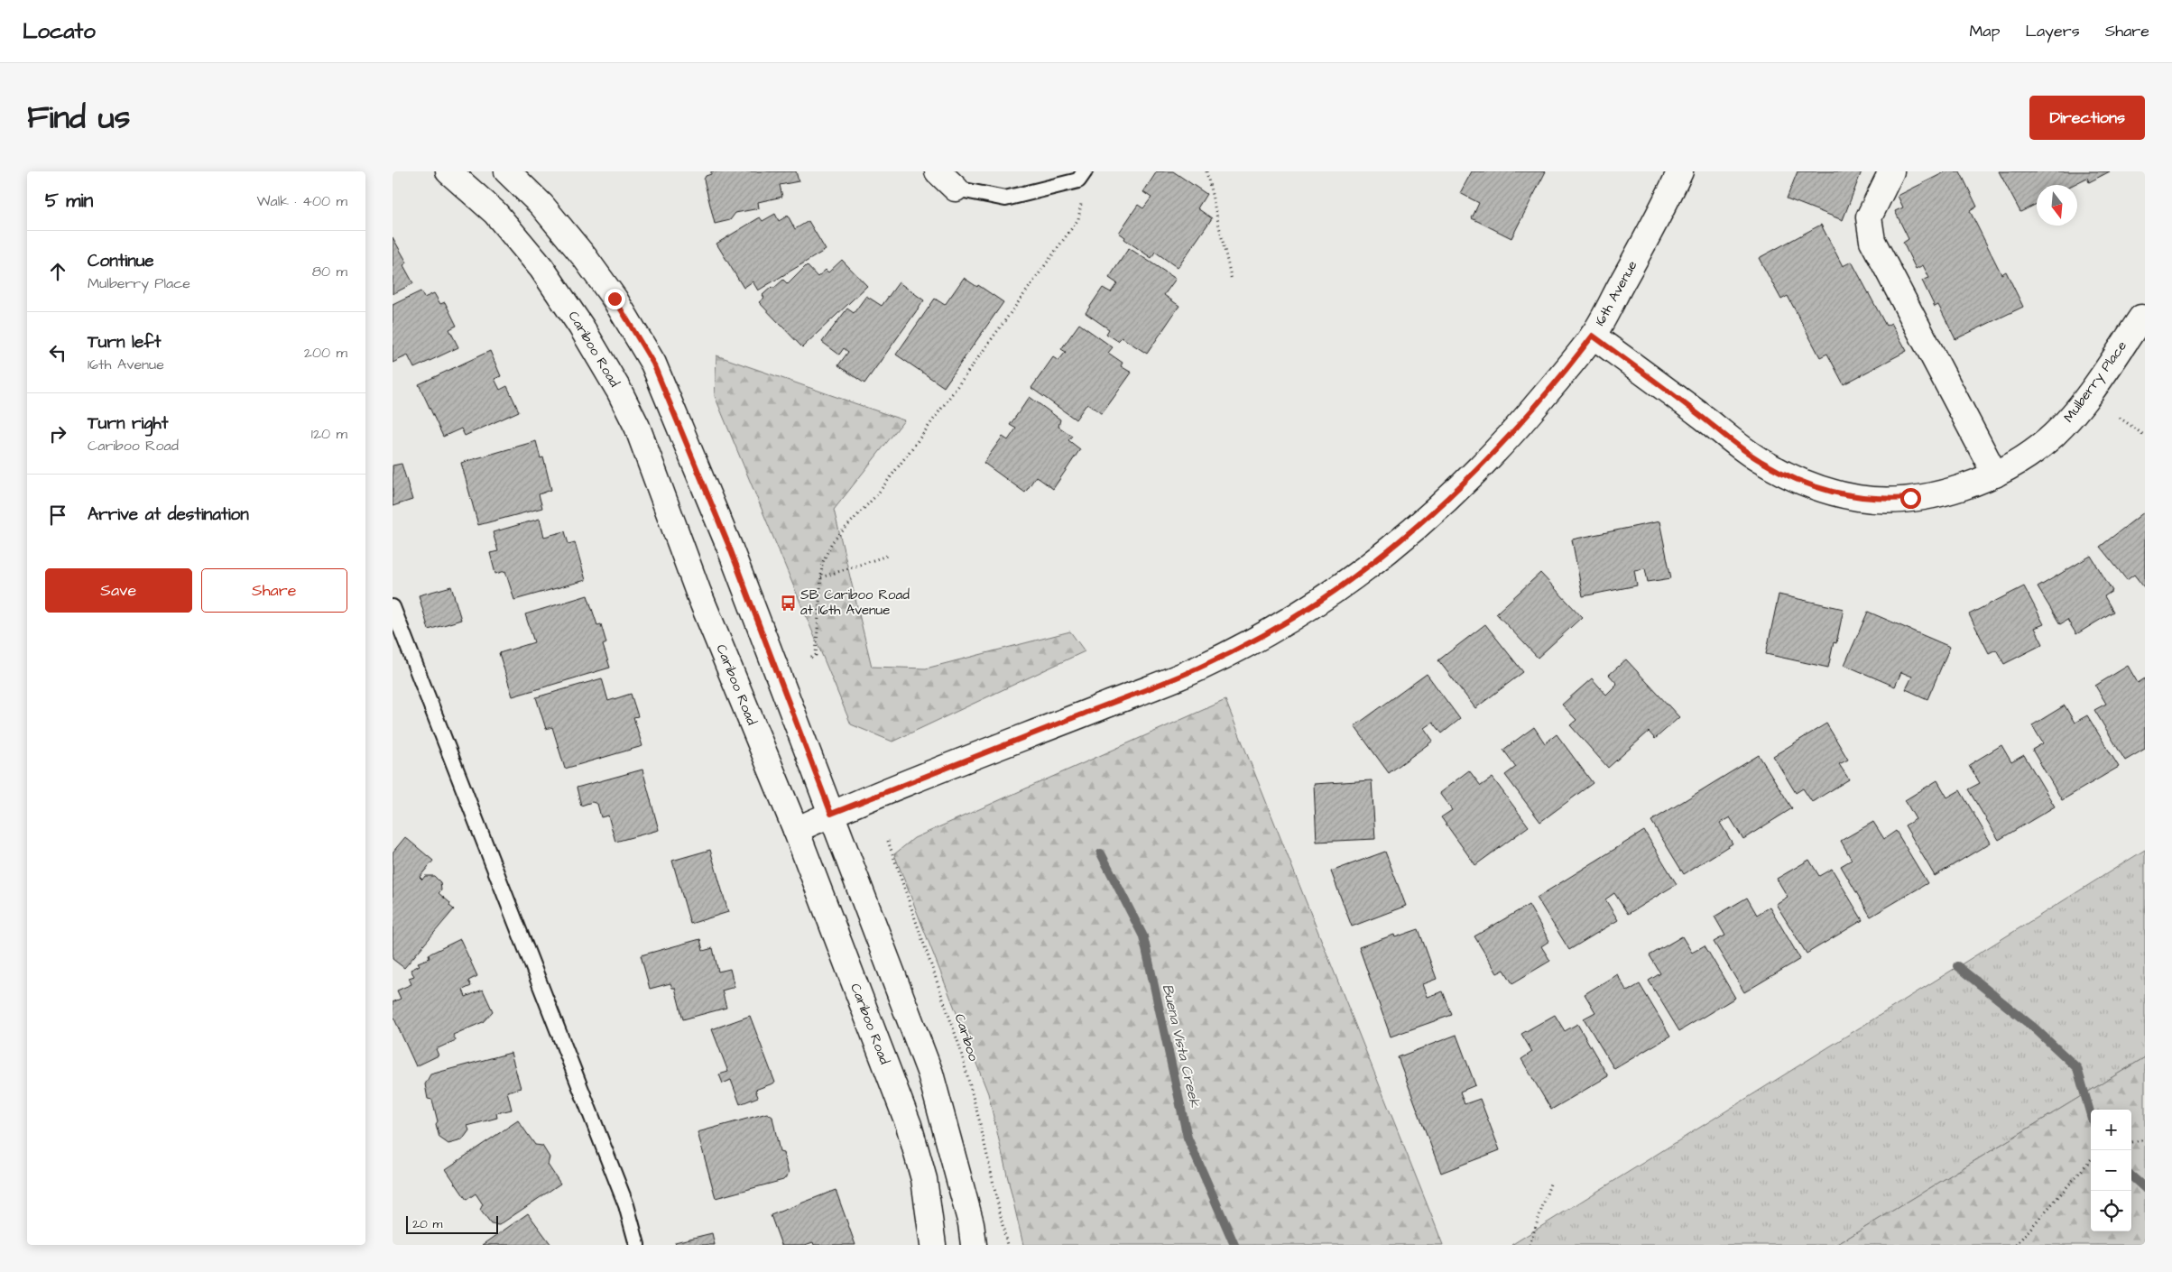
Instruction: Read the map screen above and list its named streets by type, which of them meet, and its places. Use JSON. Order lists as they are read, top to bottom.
{
  "streets": {
    "street": ["16th Avenue", "Cariboo Road", "Mulberry Place"],
    "path": ["Cariboo"]
  },
  "crossings": [
    ["16th Avenue", "Cariboo Road"],
    ["16th Avenue", "Mulberry Place"]
  ],
  "water": ["Buena Vista Creek"],
  "places": {
    "bus stop": ["SB Cariboo Road at 16th Avenue"]
  },
  "scale_bar": "20 m",
  "north": "bottom",
  "page": {
    "header": "Locato",
    "nav": ["Map", "Layers", "Share"],
    "title": "Find us",
    "buttons": [
      "Directions",
      ["Save", "Share"]
    ],
    "heading": ["5 min", "Walk · 400 m"],
    "list": [
      ["Continue", "Mulberry Place", "80 m"],
      ["Turn left", "16th Avenue", "200 m"],
      ["Turn right", "Cariboo Road", "120 m"],
      "Arrive at destination"
    ],
    "map_buttons": ["+", "−"],
    "scale": "20 m"
  }
}
